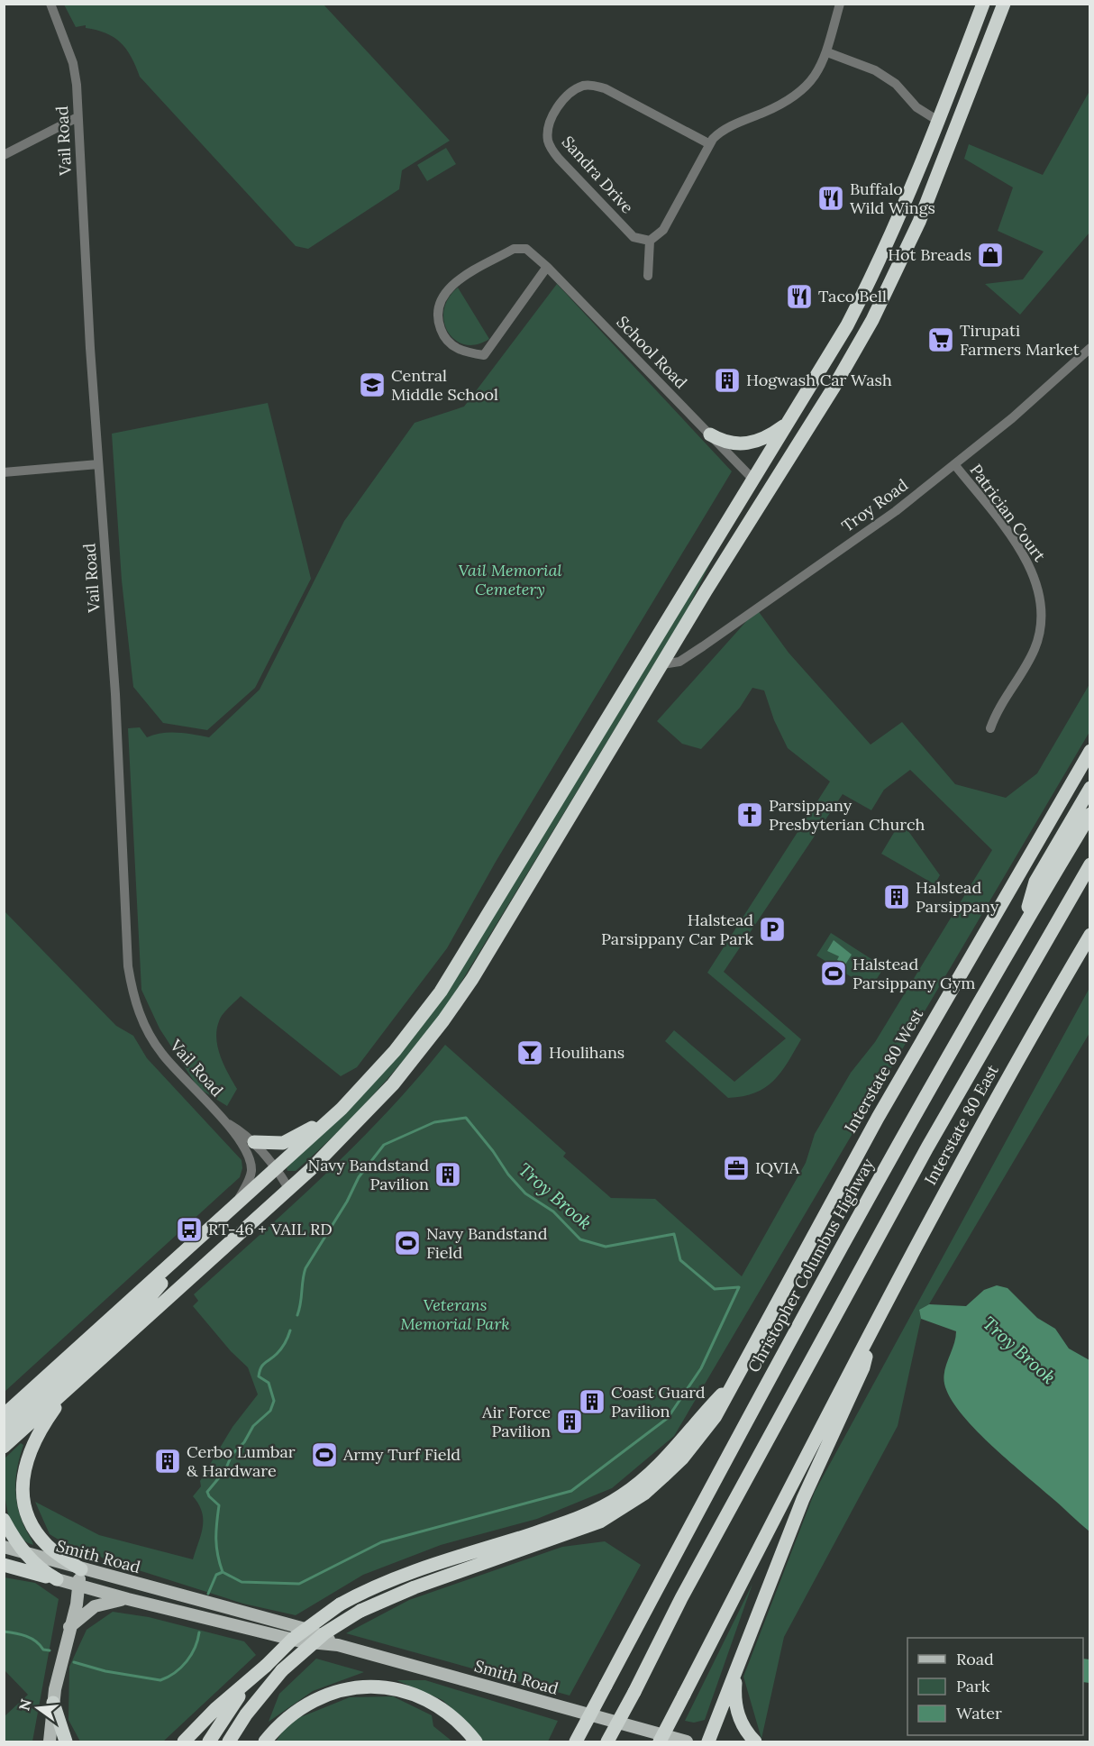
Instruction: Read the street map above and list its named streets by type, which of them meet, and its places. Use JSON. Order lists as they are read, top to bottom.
{
  "streets": {
    "highway": ["Interstate 80 West", "Interstate 80 East", "Christopher Columbus Highway"],
    "main road": ["Smith Road"],
    "street": [
      "Vail Road",
      "Sandra Drive",
      "School Road",
      "Troy Road",
      "Patrician Court"
    ]
  },
  "crossings": [
    ["Troy Road", "Patrician Court"]
  ],
  "water": ["Troy Brook"],
  "parks": ["Vail Memorial Cemetery", "Veterans Memorial Park"],
  "places": {
    "restaurant": ["Buffalo Wild Wings", "Taco Bell"],
    "shop": ["Hot Breads"],
    "supermarket": ["Tirupati Farmers Market"],
    "building": [
      "Hogwash Car Wash",
      "Halstead Parsippany",
      "Navy Bandstand Pavilion",
      "Coast Guard Pavilion",
      "Air Force Pavilion",
      "Cerbo Lumbar & Hardware"
    ],
    "school or university": ["Central Middle School"],
    "church": ["Parsippany Presbyterian Church"],
    "parking": ["Halstead Parsippany Car Park"],
    "sports": ["Halstead Parsippany Gym", "Navy Bandstand Field", "Army Turf Field"],
    "bar": ["Houlihans"],
    "office": ["IQVIA"],
    "bus stop": ["RT-46 + VAIL RD"]
  },
  "legend": ["Road", "Park", "Water"],
  "north": "left"
}
